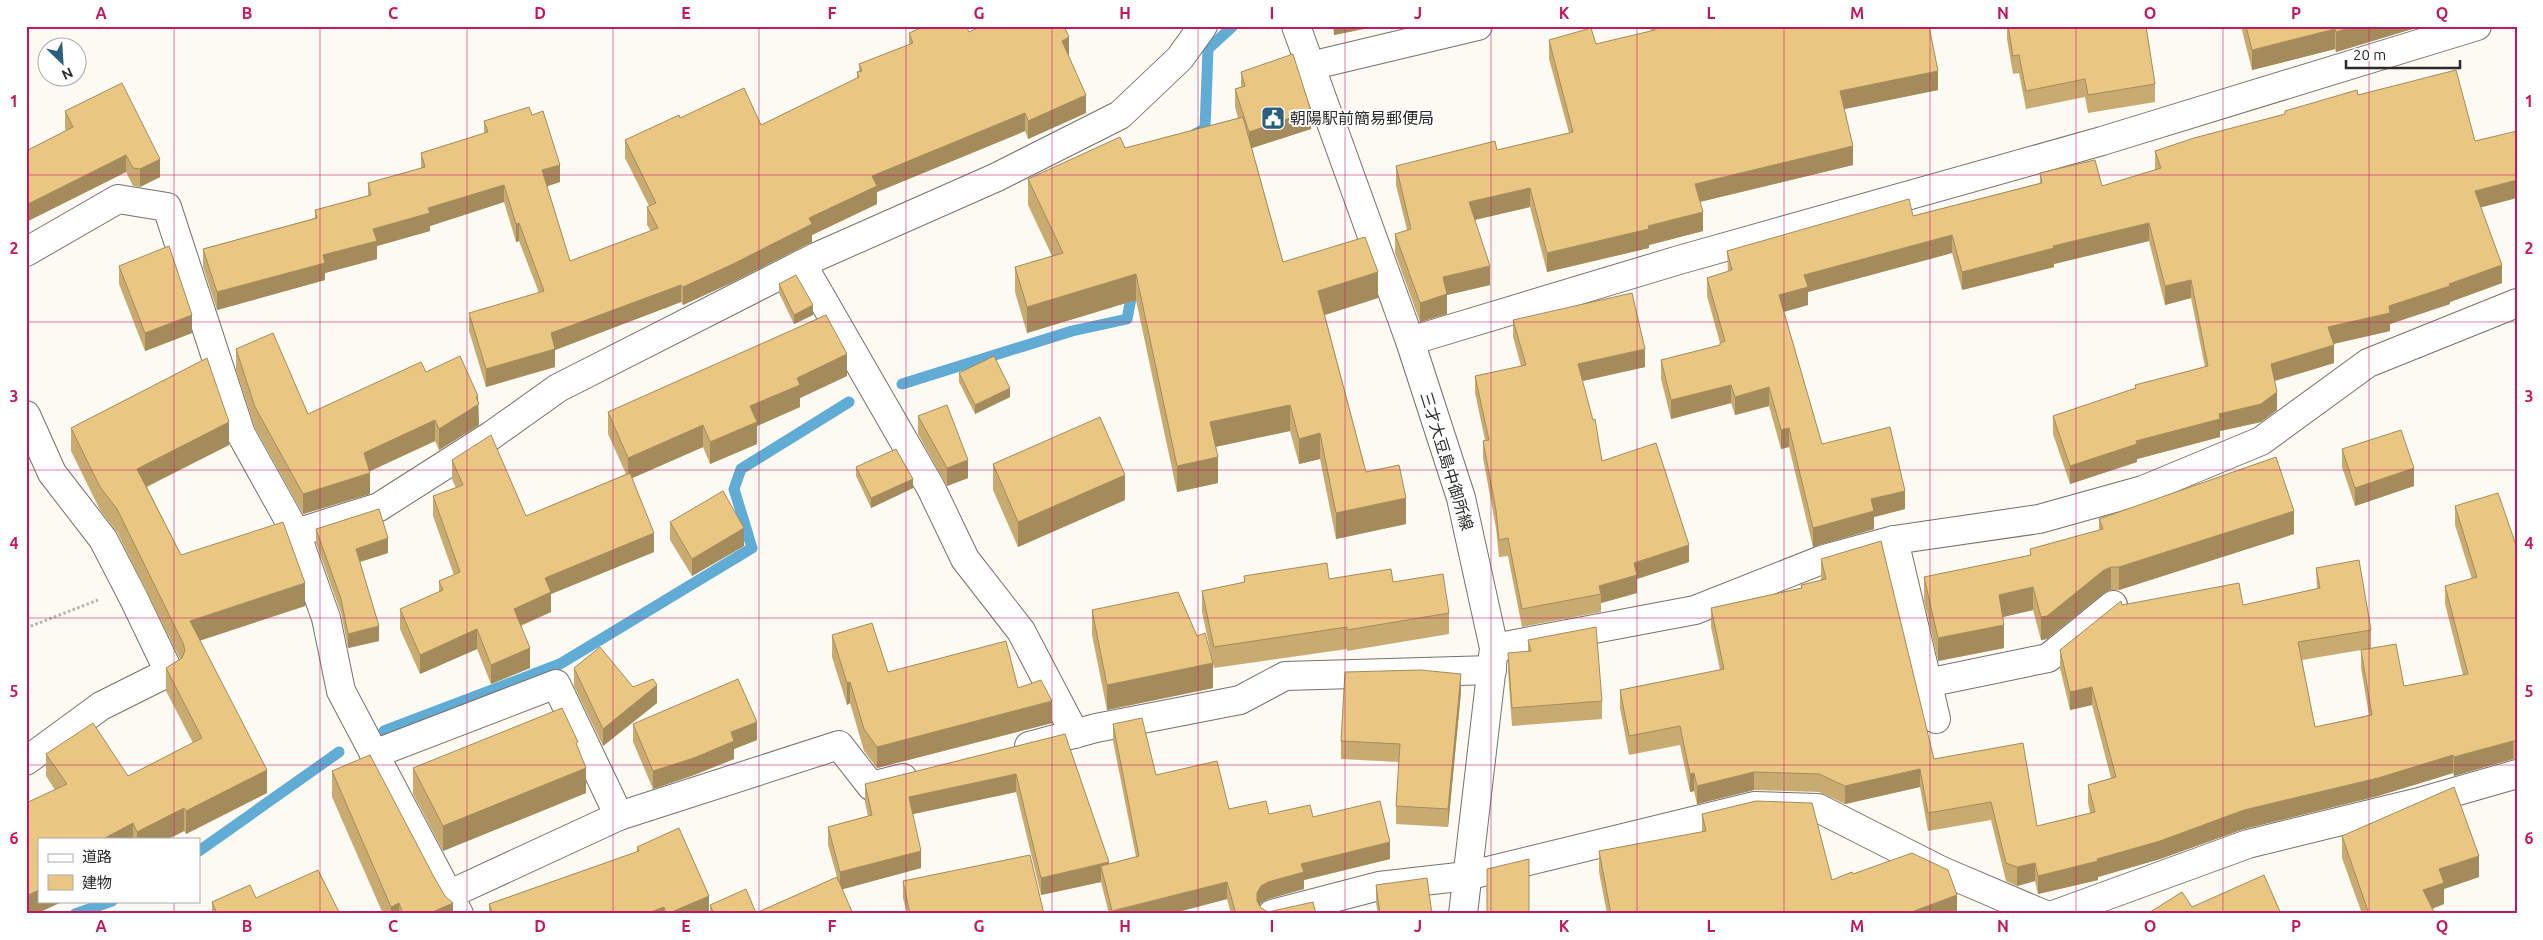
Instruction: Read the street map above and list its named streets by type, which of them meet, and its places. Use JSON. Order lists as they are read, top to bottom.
{
  "streets": {
    "street": ["三才大豆島中御所線"]
  },
  "places": {
    "public building": ["朝陽駅前簡易郵便局"]
  },
  "legend": ["道路", "建物"],
  "scale_bar": "20 m",
  "north": "bottom right",
  "grid": {
    "columns": [
      "A",
      "B",
      "C",
      "D",
      "E",
      "F",
      "G",
      "H",
      "I",
      "J",
      "K",
      "L",
      "M",
      "N",
      "O",
      "P",
      "Q"
    ],
    "rows": [
      "1",
      "2",
      "3",
      "4",
      "5",
      "6"
    ]
  }
}
